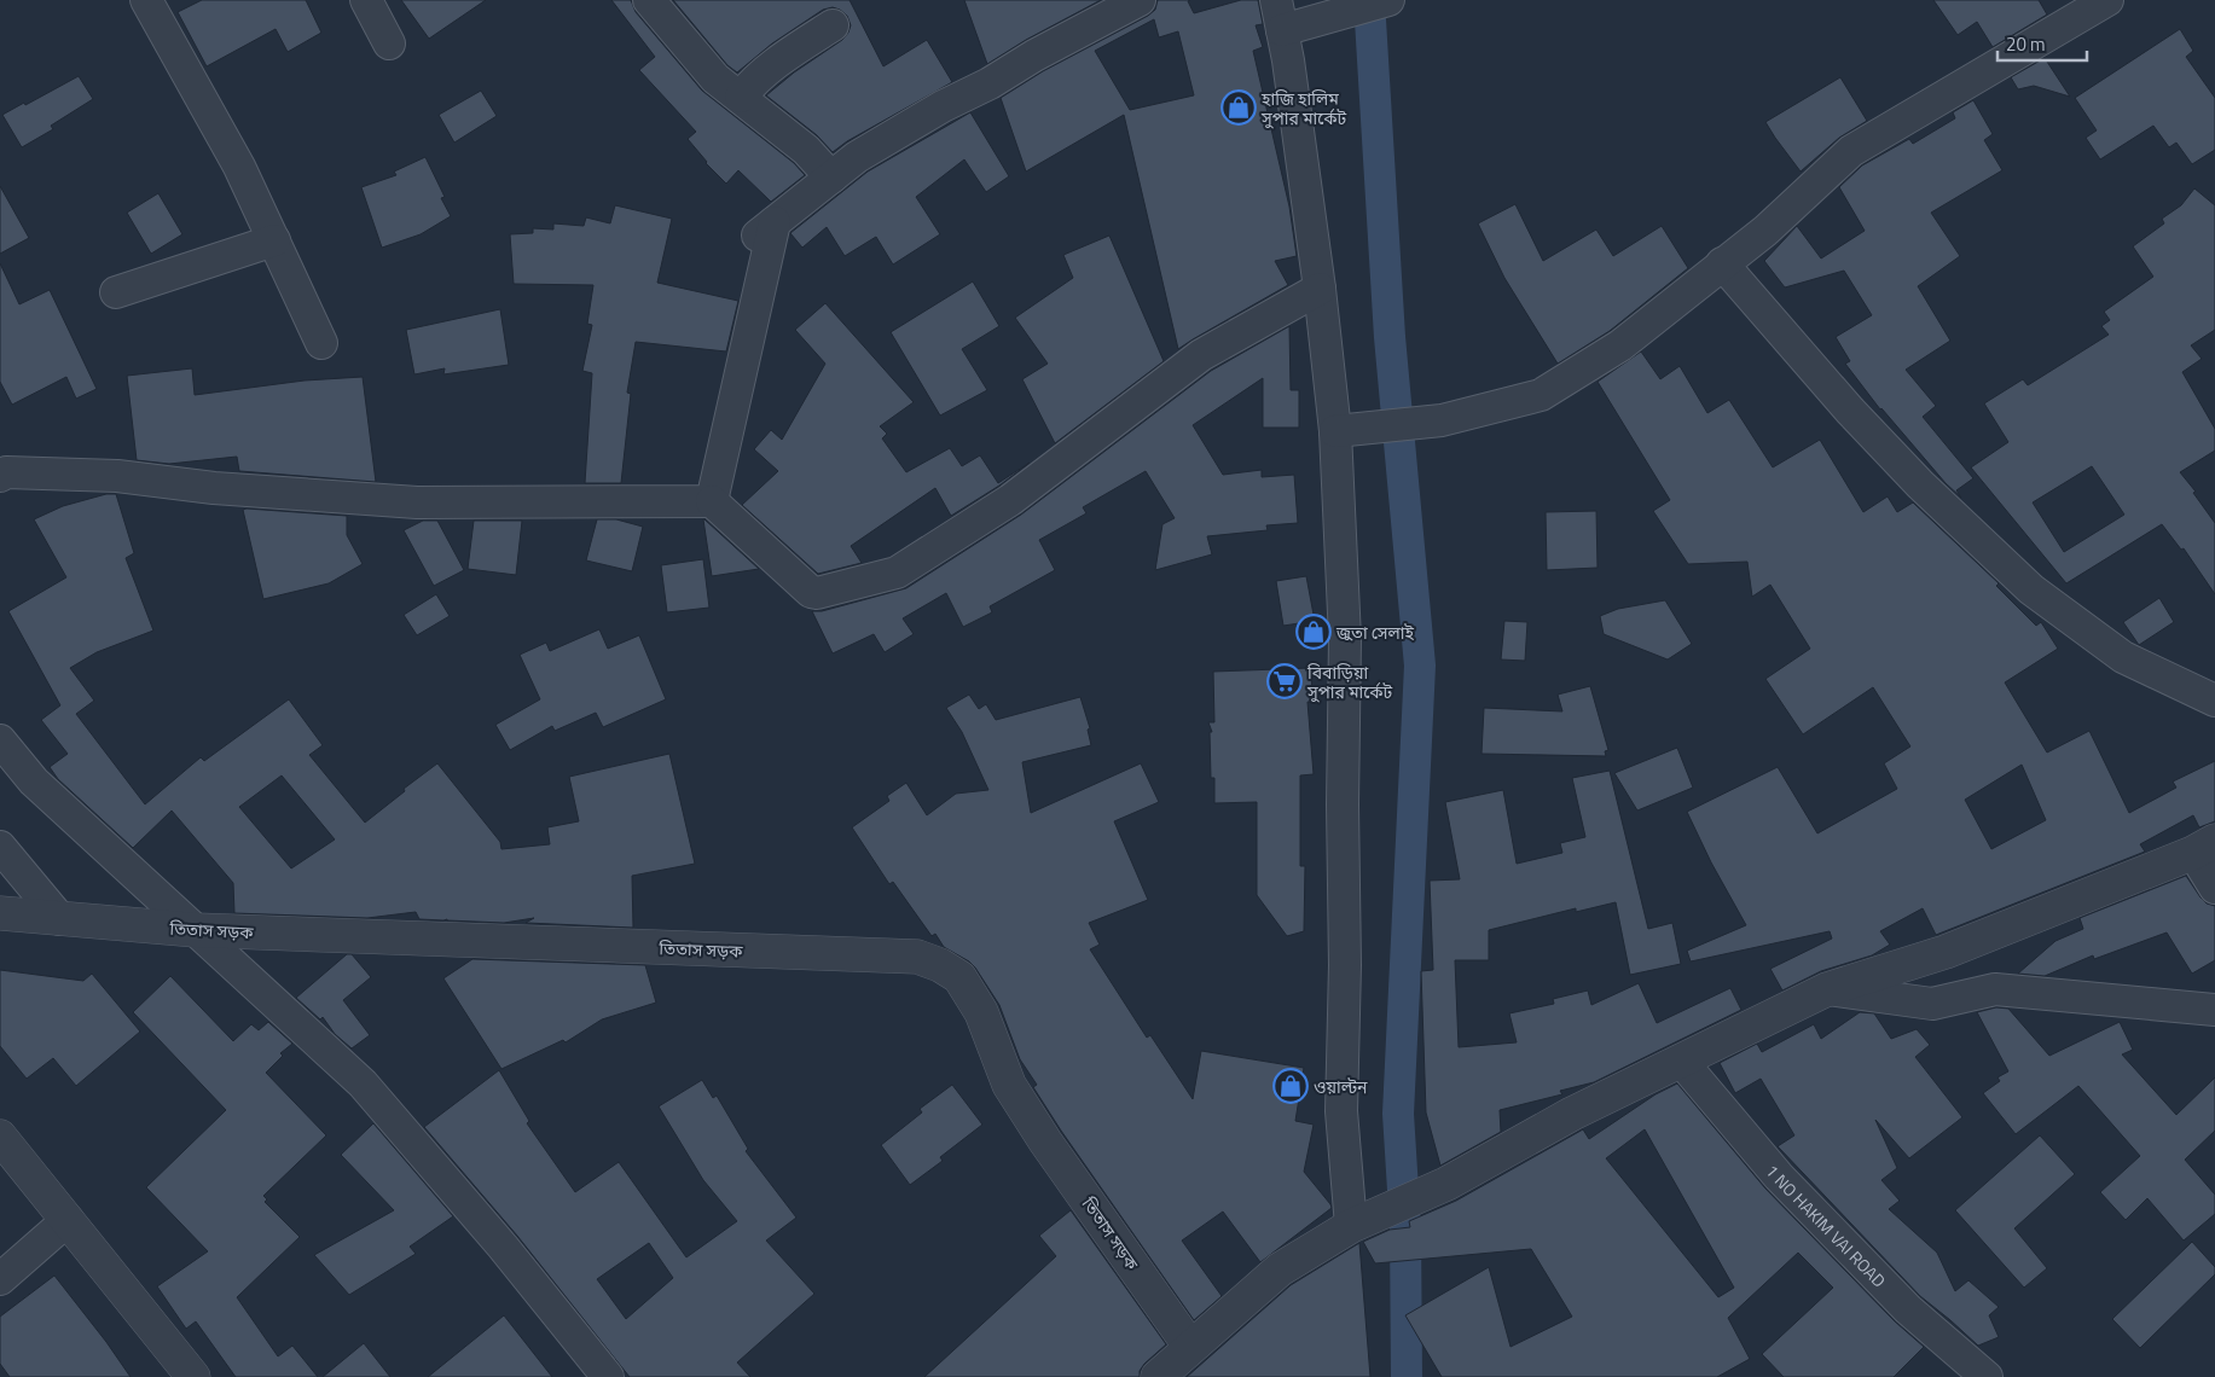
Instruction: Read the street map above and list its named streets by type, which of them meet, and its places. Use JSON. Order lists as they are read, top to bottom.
{
  "streets": {
    "street": ["তিতাস সড়ক", "1 NO HAKIM VAI ROAD"]
  },
  "places": {
    "shop": ["হাজি হালিম সুপার মার্কেট", "জুতা সেলাই", "ওয়াল্টন"],
    "supermarket": ["বিবাড়িয়া সুপার মার্কেট"]
  },
  "scale_bar": "20 m"
}
